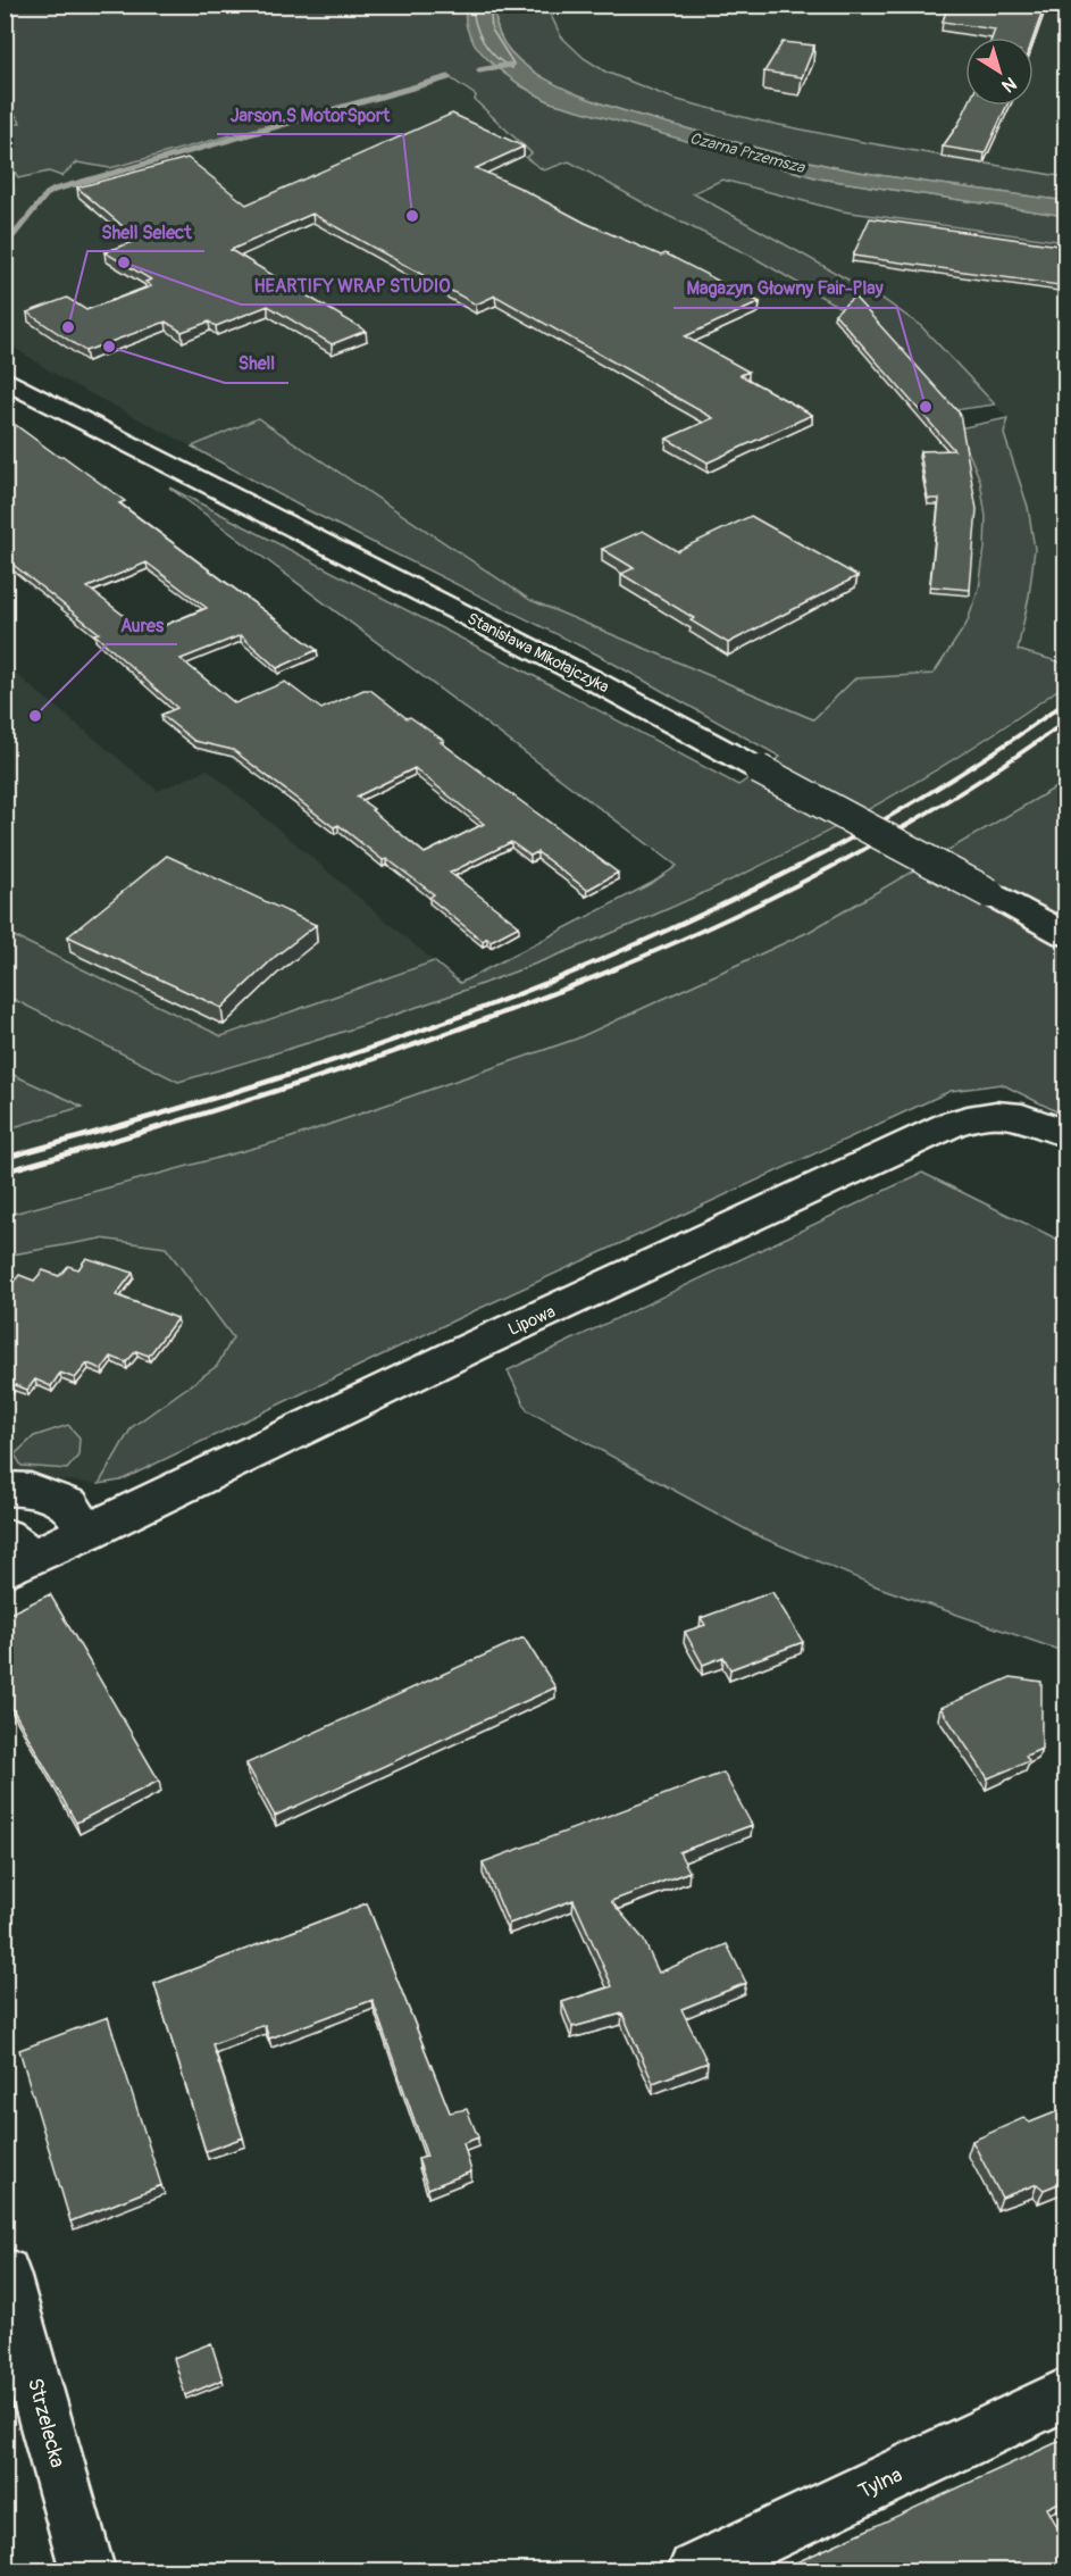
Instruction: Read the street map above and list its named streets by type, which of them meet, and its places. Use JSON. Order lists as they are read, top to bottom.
{
  "streets": {
    "street": [
      "Stanisława Mikołajczyka",
      "Lipowa",
      "Strzelecka",
      "Tylna"
    ]
  },
  "water": ["Czarna Przemsza"],
  "places": [
    "Jarson.S MotorSport",
    "HEARTIFY WRAP STUDIO",
    "Shell Select",
    "Shell",
    "Magazyn Głowny Fair-Play",
    "Aures"
  ],
  "north": "bottom right"
}
